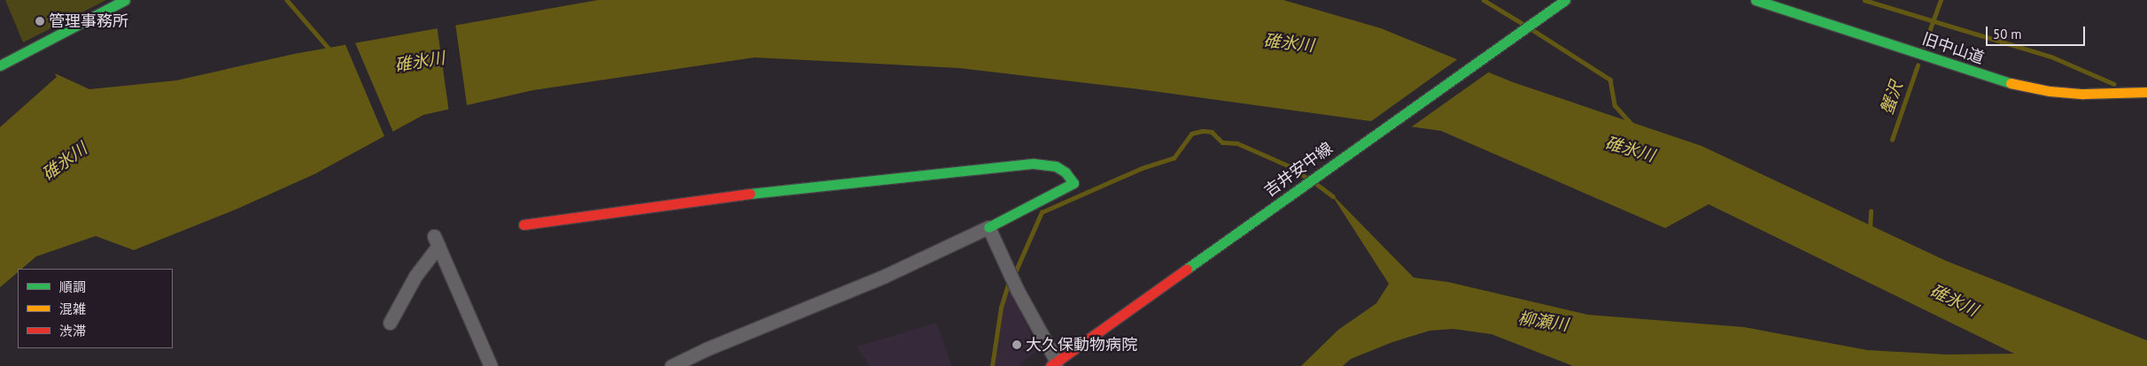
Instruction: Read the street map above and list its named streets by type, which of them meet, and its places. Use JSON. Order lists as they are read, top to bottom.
{
  "streets": {
    "street": ["旧中山道", "吉井安中線"]
  },
  "water": ["碓氷川", "蟹沢", "柳瀬川"],
  "places": ["管理事務所", "大久保動物病院"],
  "legend": ["順調", "混雑", "渋滞"],
  "scale_bar": "50 m"
}
